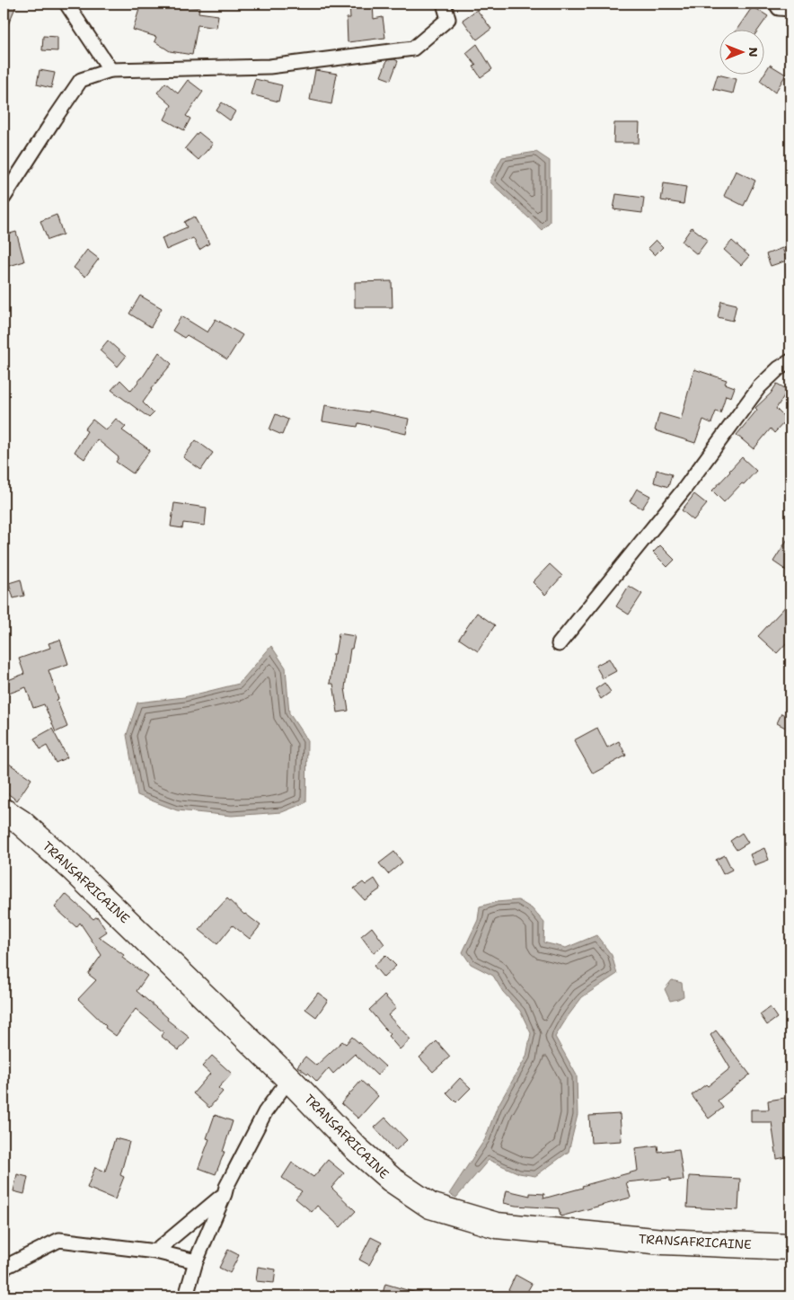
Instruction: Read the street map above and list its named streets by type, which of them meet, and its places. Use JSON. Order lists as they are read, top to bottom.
{
  "streets": {
    "highway": ["TRANSAFRICAINE"]
  },
  "north": "right"
}
